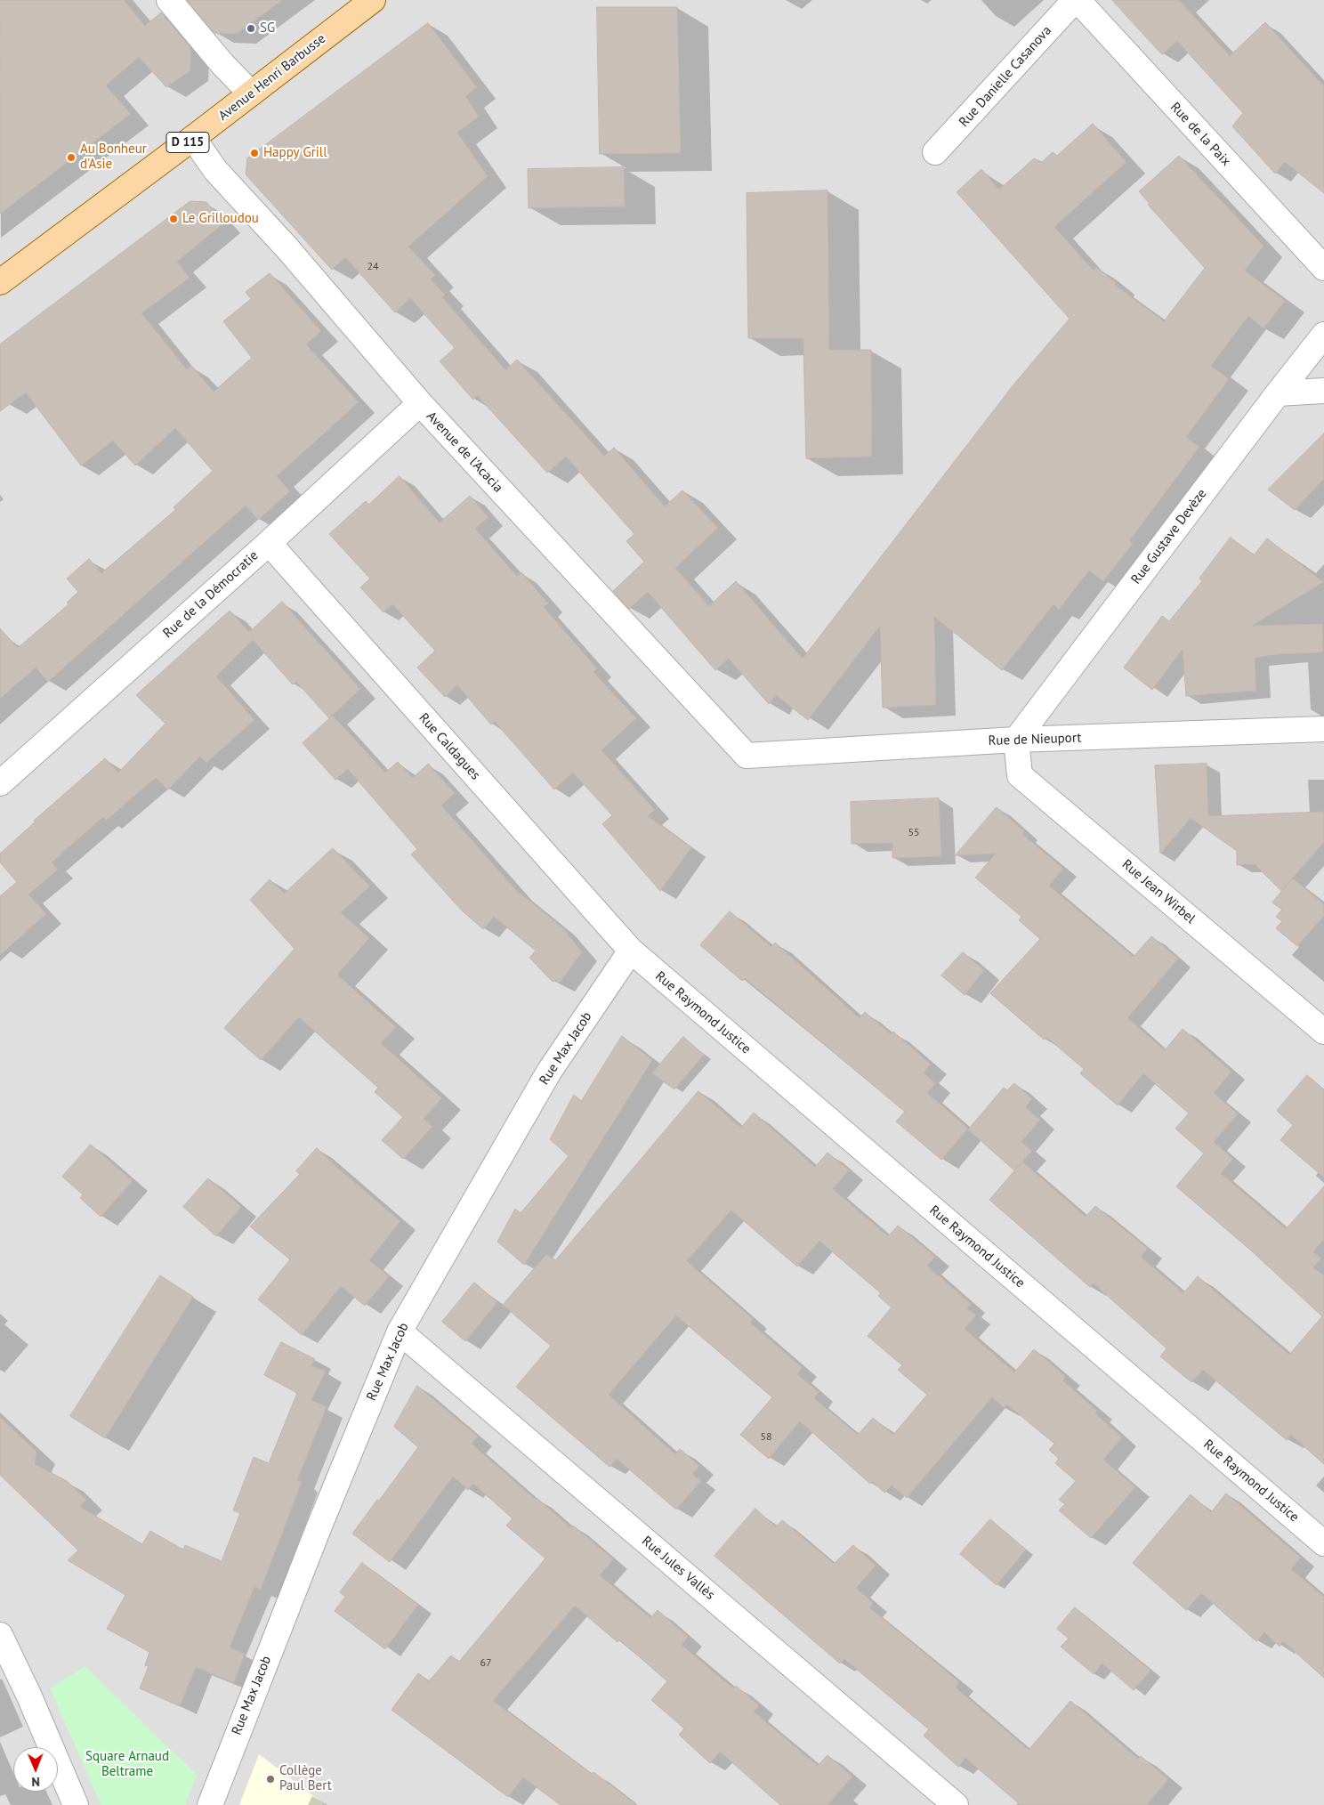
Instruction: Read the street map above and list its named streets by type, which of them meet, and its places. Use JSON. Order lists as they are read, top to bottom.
{
  "streets": {
    "main road": ["Avenue Henri Barbusse", "D 115"],
    "street": [
      "Rue Danielle Casanova",
      "Rue de la Paix",
      "Avenue de l'Acacia",
      "Rue Gustave Devèze",
      "Rue de la Démocratie",
      "Rue de Nieuport",
      "Rue Caldagues",
      "Rue Jean Wirbel",
      "Rue Raymond Justice",
      "Rue Max Jacob",
      "Rue Jules Vallès"
    ]
  },
  "crossings": [
    ["Rue Danielle Casanova", "Rue de la Paix"],
    ["Avenue Henri Barbusse", "Avenue de l'Acacia"],
    ["Avenue de l'Acacia", "Rue de la Démocratie"],
    ["Avenue de l'Acacia", "Rue de Nieuport"],
    ["Rue Gustave Devèze", "Rue de Nieuport"],
    ["Rue Gustave Devèze", "Rue Jean Wirbel"],
    ["Rue de la Démocratie", "Rue Caldagues"],
    ["Rue de Nieuport", "Rue Jean Wirbel"],
    ["Rue Caldagues", "Rue Raymond Justice"],
    ["Rue Caldagues", "Rue Max Jacob"],
    ["Rue Raymond Justice", "Rue Max Jacob"],
    ["Rue Max Jacob", "Rue Jules Vallès"]
  ],
  "parks": ["Square Arnaud Beltrame"],
  "places": [
    "SG",
    "Happy Grill",
    "Au Bonheur d'Asie",
    "Le Grilloudou",
    "Collège Paul Bert"
  ],
  "house_numbers": [
    "24",
    "55",
    "58",
    "67"
  ],
  "north": "bottom"
}
